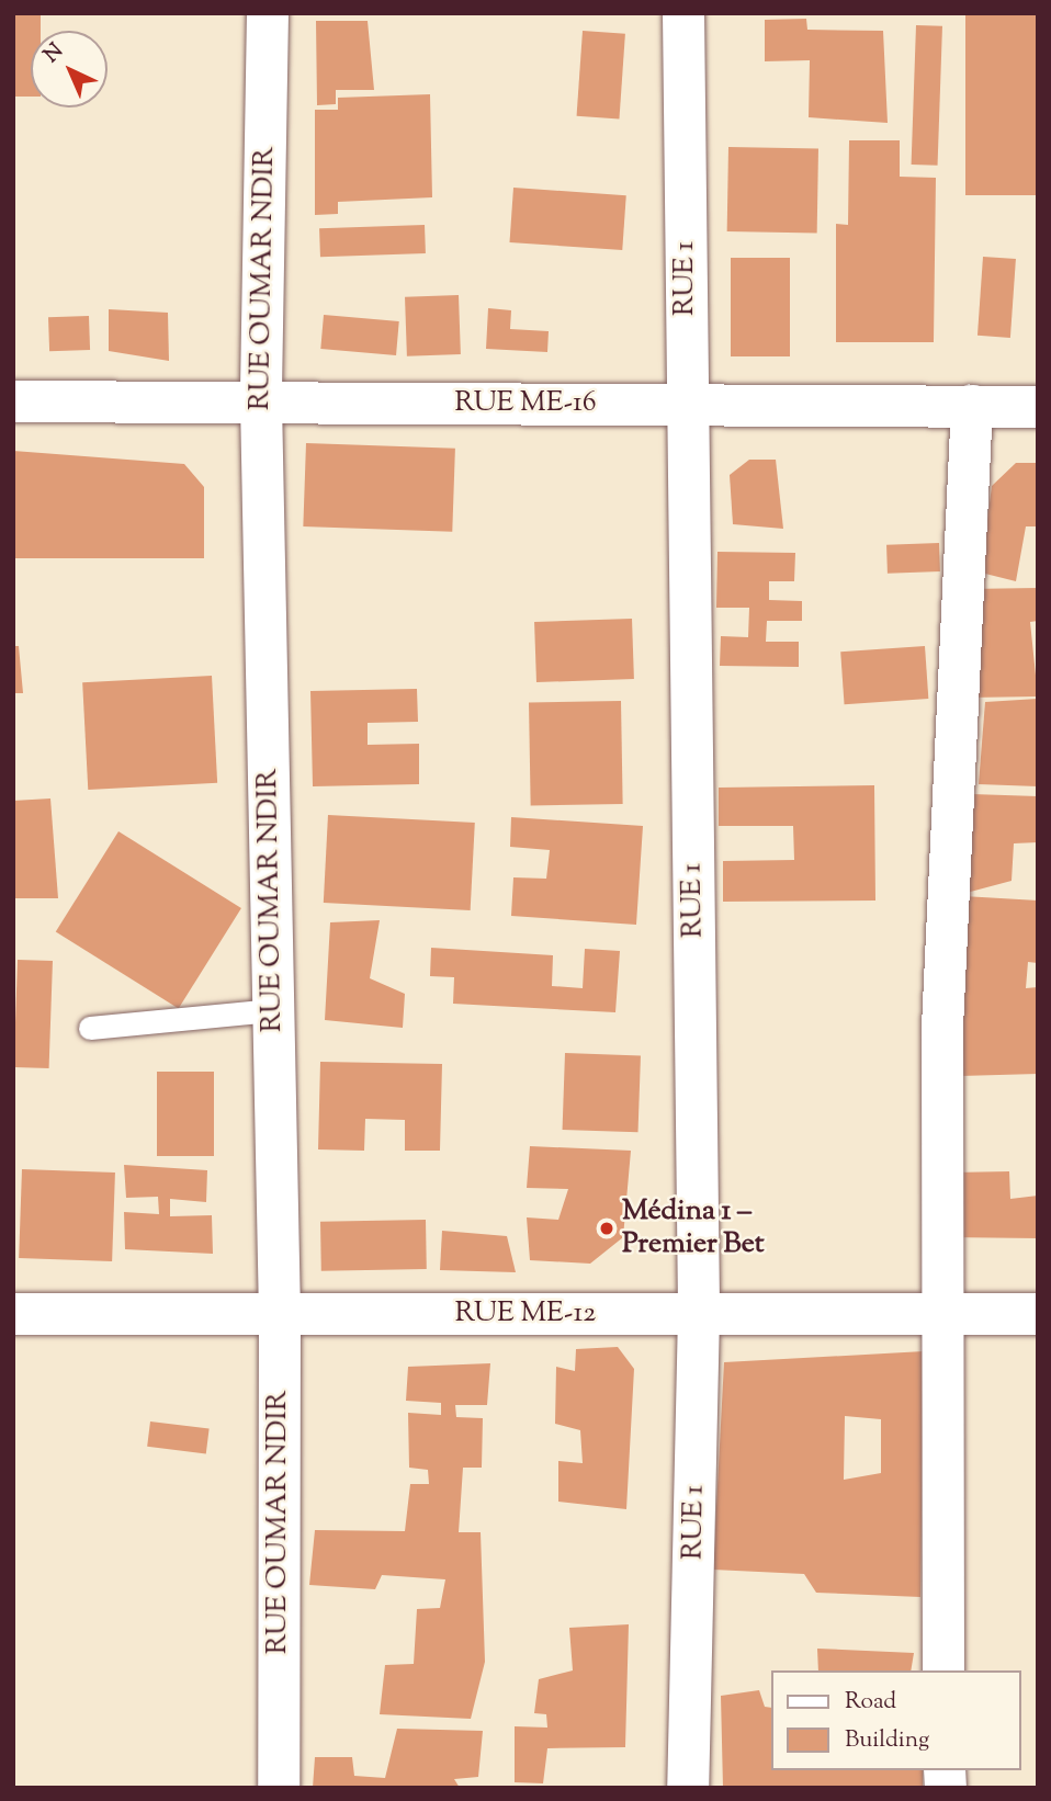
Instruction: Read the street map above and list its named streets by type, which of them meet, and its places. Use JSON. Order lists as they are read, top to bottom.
{
  "streets": {
    "street": [
      "RUE OUMAR NDIR",
      "RUE 1",
      "RUE ME-16",
      "RUE ME-12"
    ]
  },
  "crossings": [
    ["RUE OUMAR NDIR", "RUE ME-16"],
    ["RUE OUMAR NDIR", "RUE ME-12"],
    ["RUE 1", "RUE ME-16"],
    ["RUE 1", "RUE ME-12"]
  ],
  "places": ["Médina 1 – Premier Bet"],
  "legend": ["Road", "Building"],
  "north": "top left"
}
